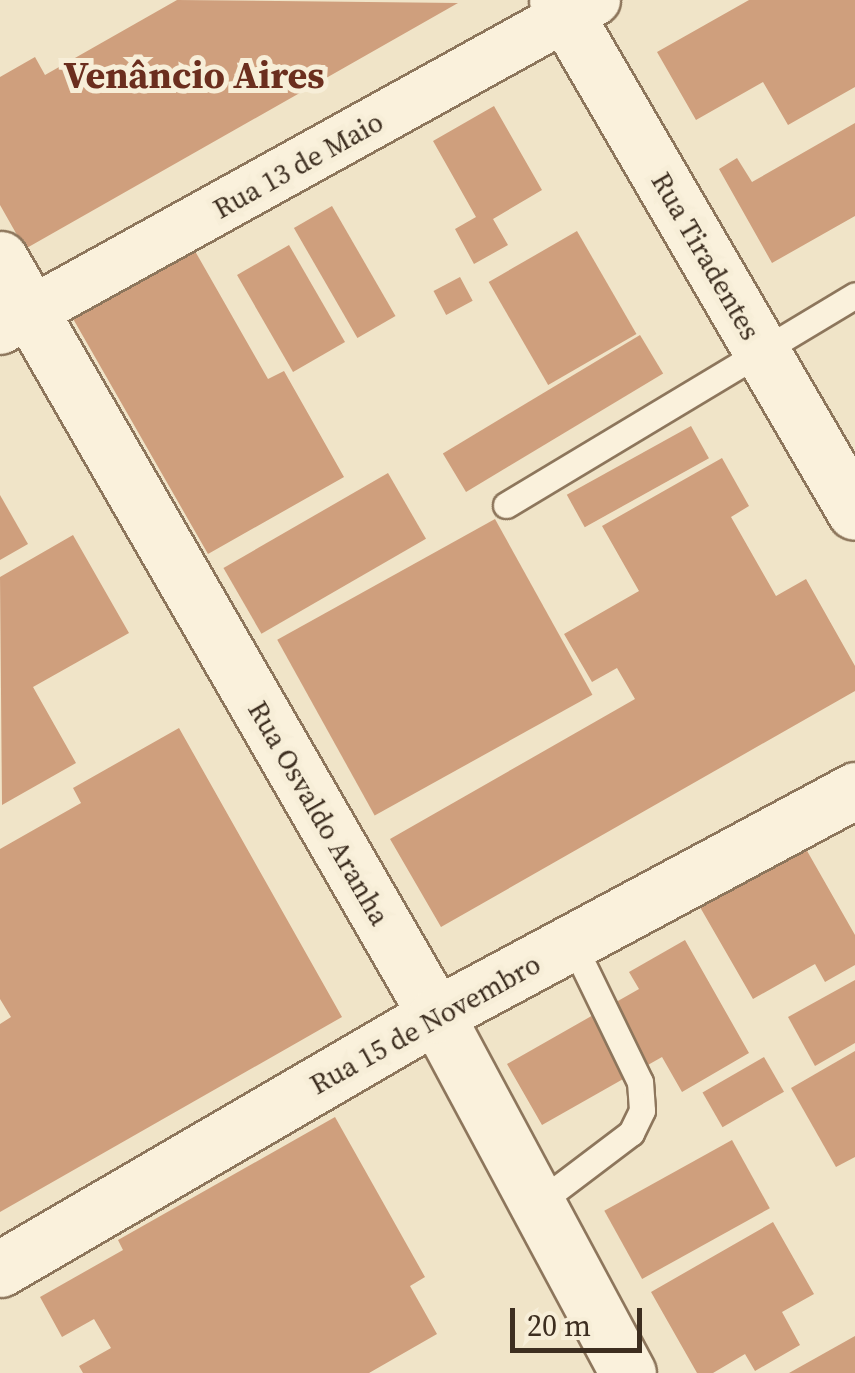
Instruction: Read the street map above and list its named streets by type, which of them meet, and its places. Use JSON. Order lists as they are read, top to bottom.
{
  "streets": {
    "main road": ["Rua Tiradentes", "Rua Osvaldo Aranha", "Rua 15 de Novembro"],
    "street": ["Rua 13 de Maio"]
  },
  "crossings": [
    ["Rua 13 de Maio", "Rua Tiradentes"],
    ["Rua 13 de Maio", "Rua Osvaldo Aranha"],
    ["Rua Osvaldo Aranha", "Rua 15 de Novembro"]
  ],
  "districts": ["Venâncio Aires"],
  "scale_bar": "20 m"
}
